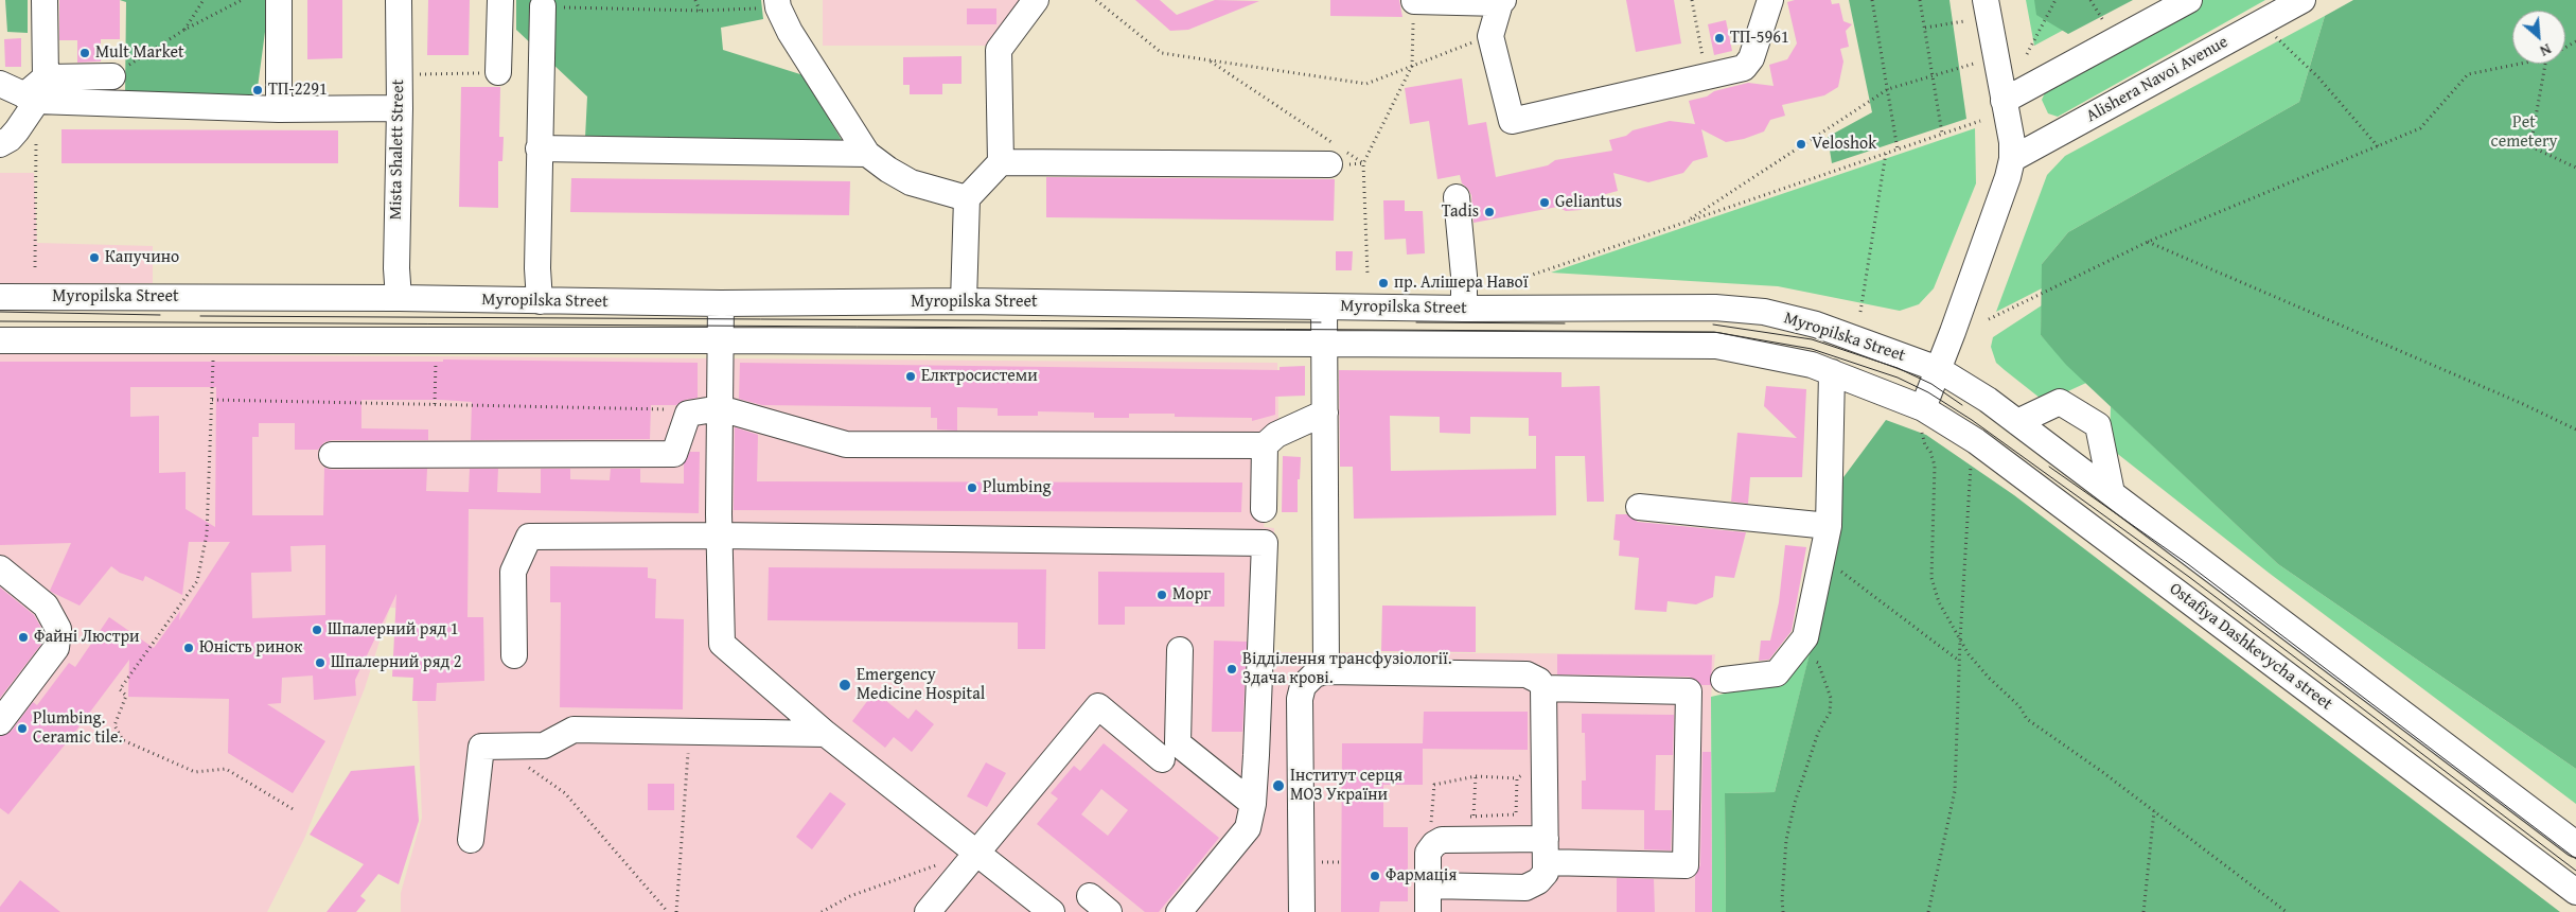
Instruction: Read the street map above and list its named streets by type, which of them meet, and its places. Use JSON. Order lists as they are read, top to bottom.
{
  "streets": {
    "street": [
      "Alishera Navoi Avenue",
      "Mista Shalett Street",
      "Myropilska Street",
      "Ostafiya Dashkevycha street"
    ]
  },
  "crossings": [
    ["Mista Shalett Street", "Myropilska Street"]
  ],
  "parks": ["Pet cemetery"],
  "places": [
    "ТП-5961",
    "Mult Market",
    "ТП-2291",
    "Veloshok",
    "Geliantus",
    "Tadis",
    "Капучино",
    "пр. Алішера Навої",
    "Елктросистеми",
    "Plumbing",
    "Морг",
    "Шпалерний ряд 1",
    "Файні Люстри",
    "Юність ринок",
    "Шпалерний ряд 2",
    "Відділення трансфузіології. Здача крові.",
    "Emergency Medicine Hospital",
    "Plumbing. Ceramic tile.",
    "Інститут серця МОЗ України",
    "Фармація"
  ],
  "north": "bottom right"
}
